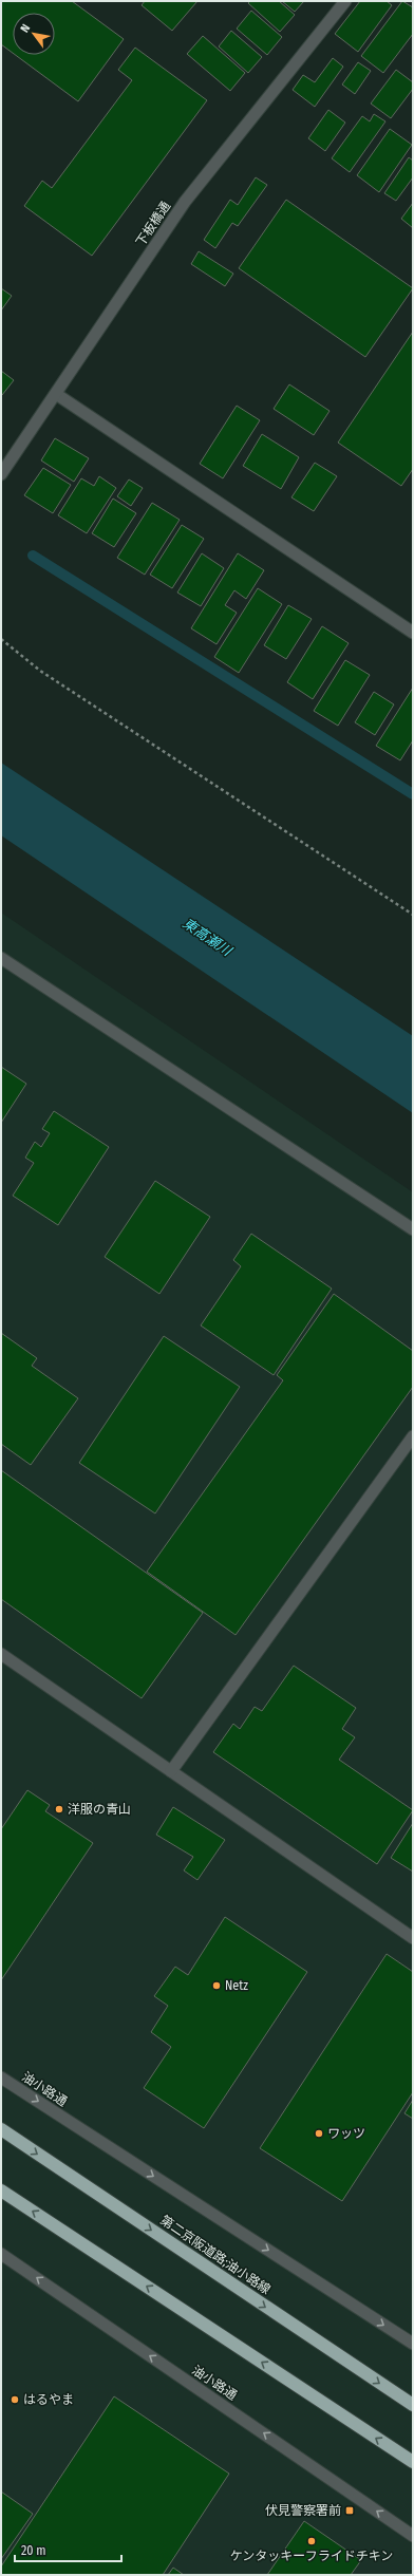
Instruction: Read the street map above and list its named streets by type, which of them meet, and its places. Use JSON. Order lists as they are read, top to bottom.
{
  "streets": {
    "highway": ["第二京阪道路;油小路線"],
    "street": ["下板橋通", "油小路通"]
  },
  "water": ["東高瀬川"],
  "places": {
    "other": [
      "洋服の青山",
      "Netz",
      "ワッツ",
      "はるやま",
      "ケンタッキーフライドチキン"
    ],
    "transit": ["伏見警察署前"]
  },
  "scale_bar": "20 m",
  "north": "top left"
}
